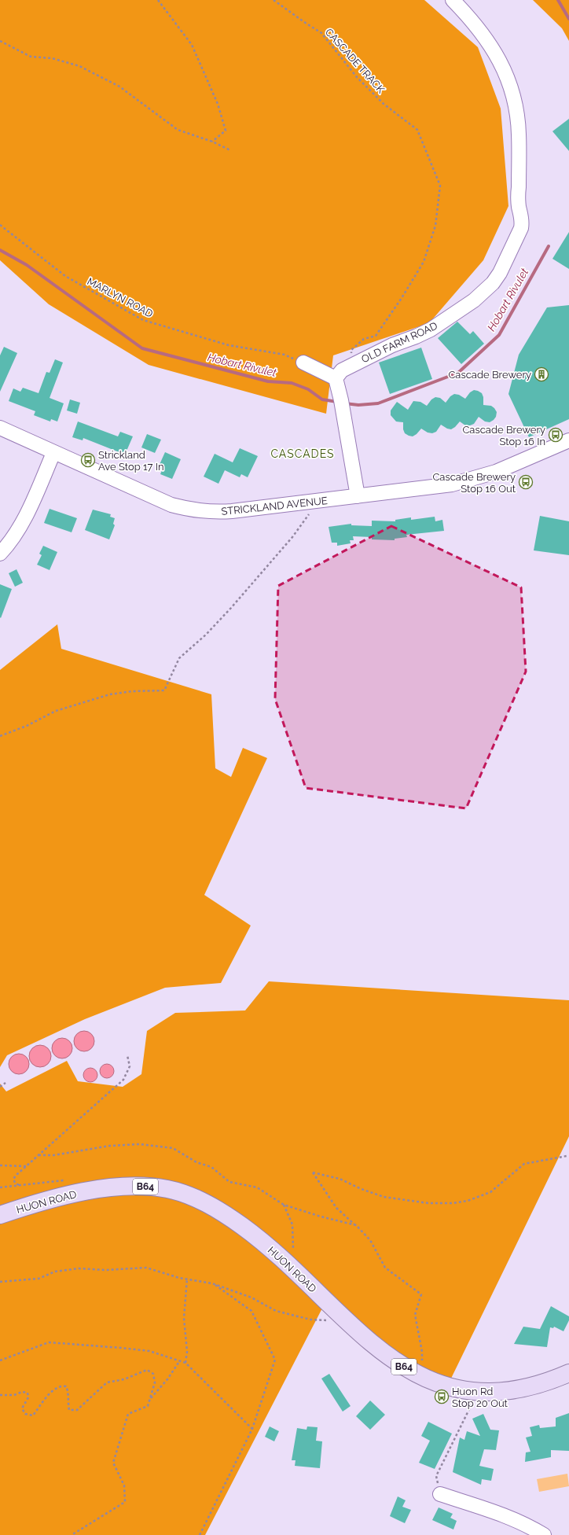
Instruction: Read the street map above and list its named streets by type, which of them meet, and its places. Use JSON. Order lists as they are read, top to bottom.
{
  "streets": {
    "main road": ["B64", "HUON ROAD"],
    "street": ["OLD FARM ROAD", "STRICKLAND AVENUE"],
    "path": ["CASCADE TRACK", "MARLYN ROAD"]
  },
  "crossings": [
    ["CASCADE TRACK", "OLD FARM ROAD"]
  ],
  "districts": ["CASCADES"],
  "water": ["Hobart Rivulet"],
  "places": {
    "building": ["Cascade Brewery"],
    "bus stop": [
      "Cascade Brewery Stop 16 In",
      "Strickland Ave Stop 17 In",
      "Cascade Brewery Stop 16 Out",
      "Huon Rd Stop 20 Out"
    ]
  }
}
